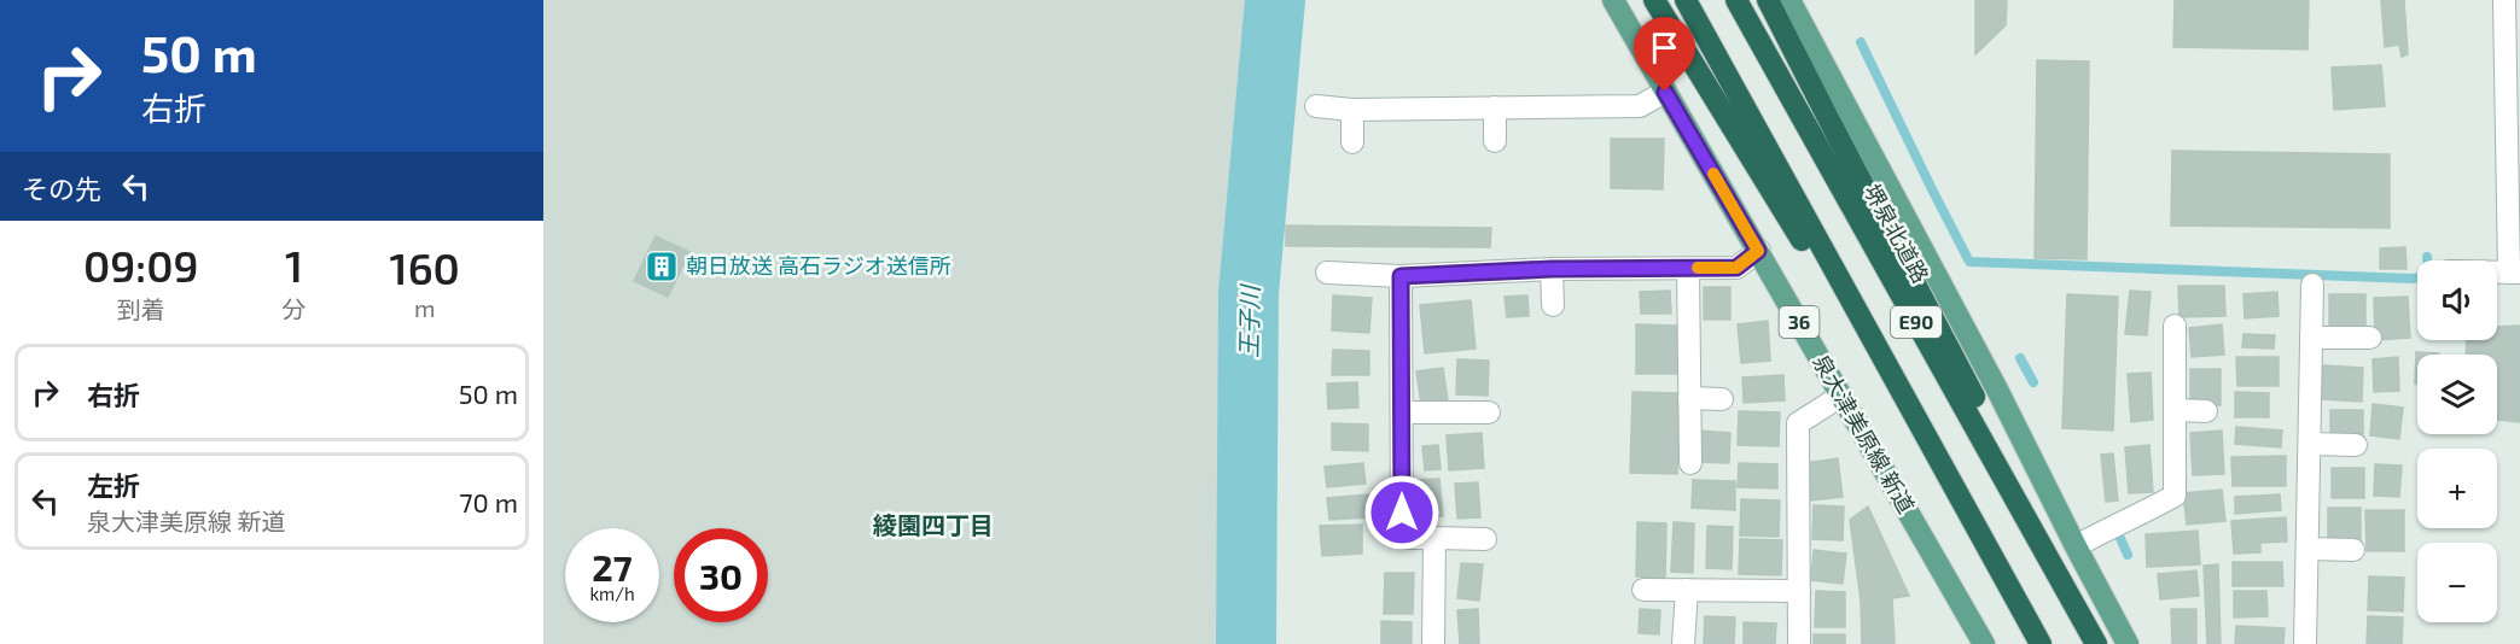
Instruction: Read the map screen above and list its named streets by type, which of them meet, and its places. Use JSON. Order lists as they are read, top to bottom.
{
  "streets": {
    "highway": ["堺泉北道路", "E90"],
    "main road": ["36", "泉大津美原線 新道"]
  },
  "districts": ["綾園四丁目"],
  "water": ["王子川"],
  "places": {
    "building": ["朝日放送 高石ラジオ送信所"]
  },
  "page": {
    "turn": ["50 m", "右折"],
    "then": "その先",
    "eta": [
      "09:09",
      "到着",
      "1",
      "分",
      "160",
      "m"
    ],
    "map_buttons": ["+", "−"],
    "list": [
      {
        "name": "右折",
        "value": "50 m"
      },
      {
        "name": "左折",
        "note": "泉大津美原線 新道",
        "value": "70 m"
      }
    ],
    "speed": "27 km/h",
    "limit": "30"
  }
}
